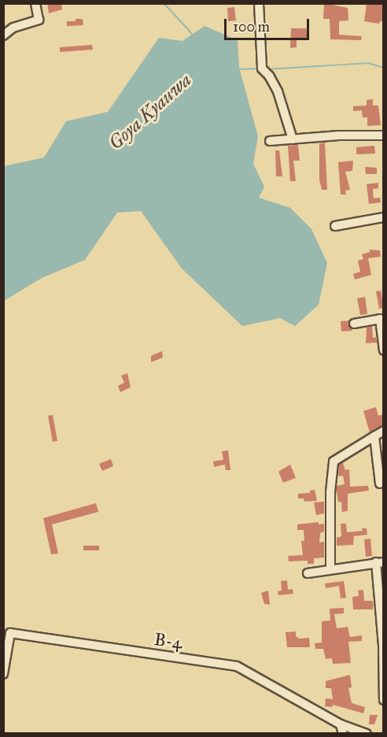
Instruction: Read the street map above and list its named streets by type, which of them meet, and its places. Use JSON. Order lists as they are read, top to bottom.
{
  "streets": {
    "street": ["B-4"]
  },
  "water": ["Goya Kyauwa"],
  "scale_bar": "100 m"
}
